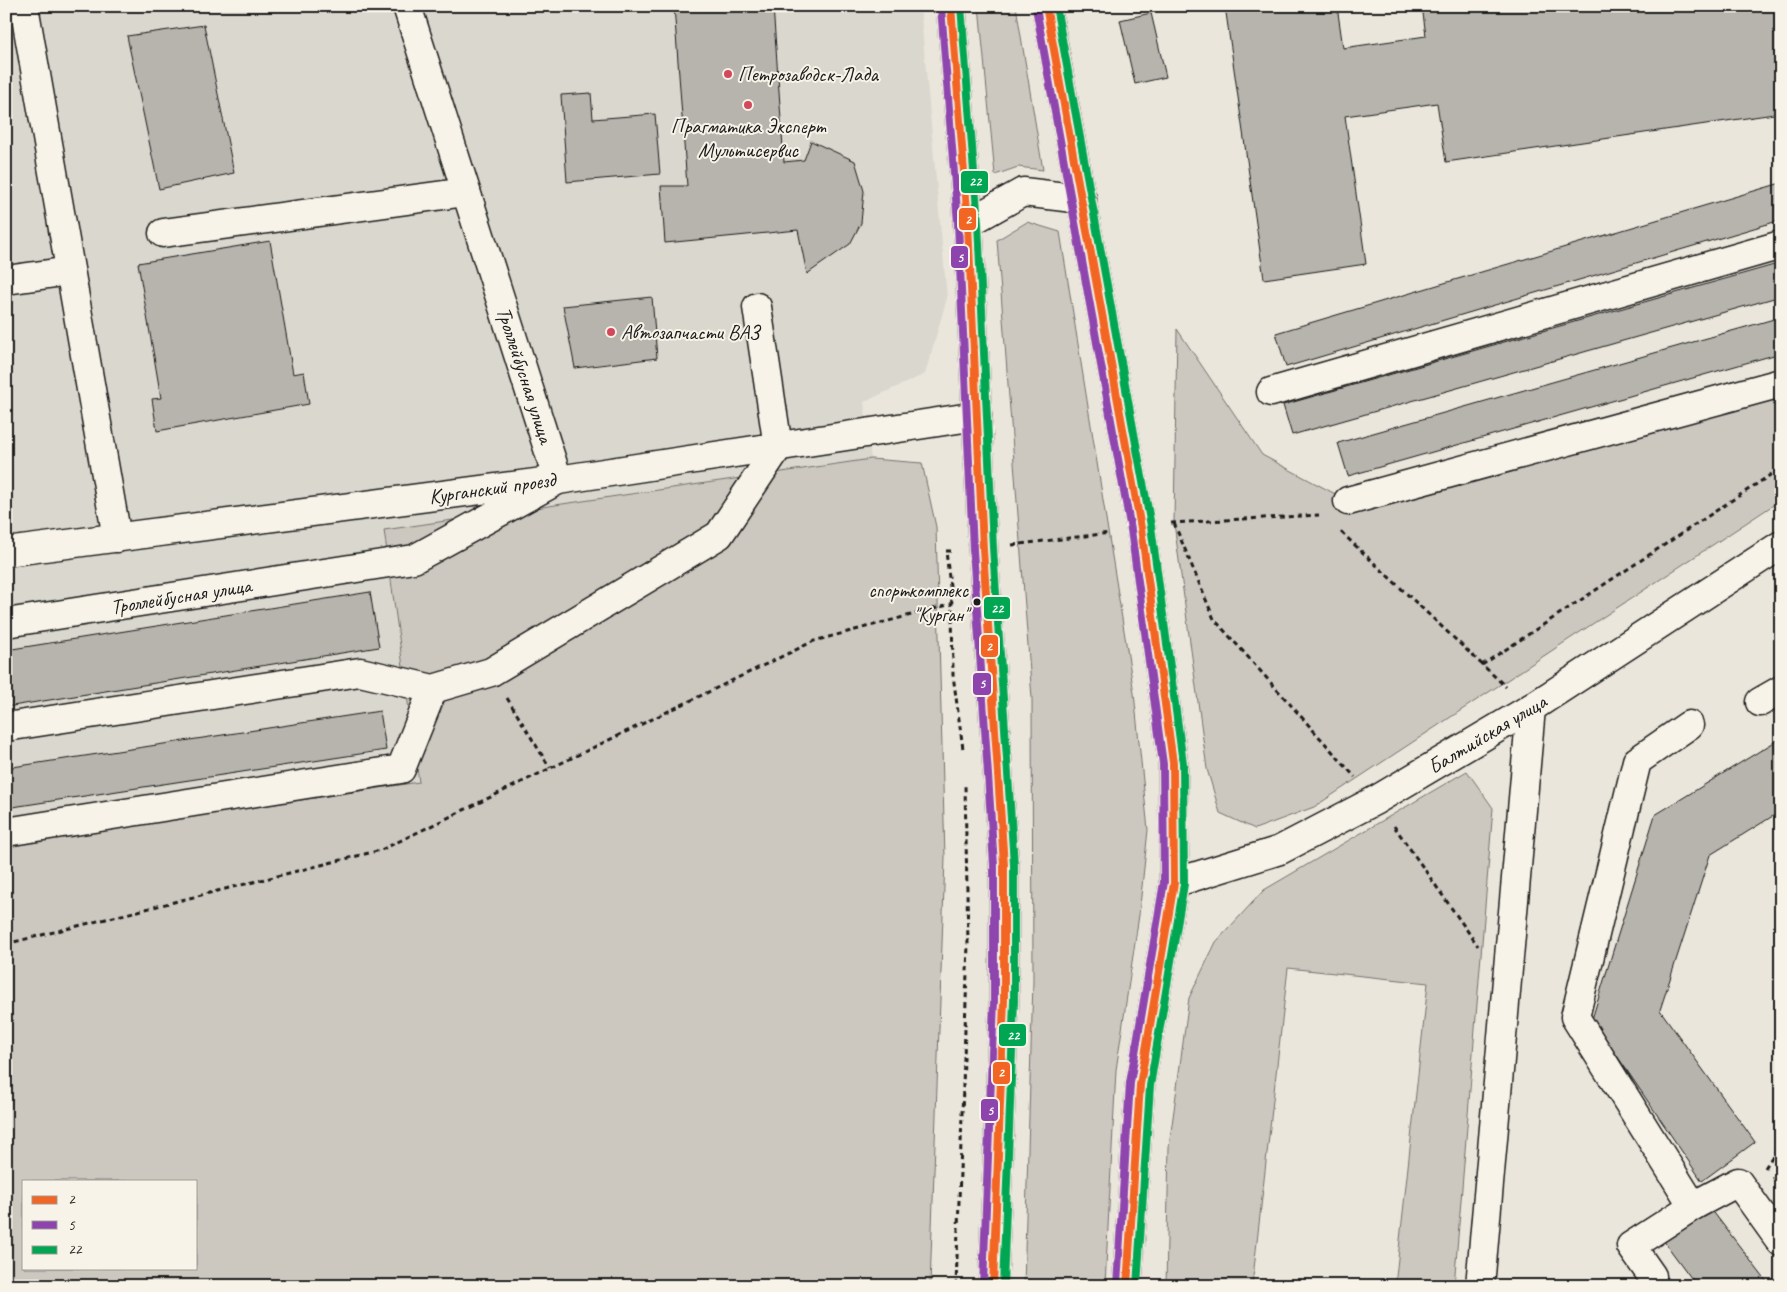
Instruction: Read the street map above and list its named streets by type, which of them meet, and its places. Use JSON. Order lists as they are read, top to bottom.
{
  "streets": {
    "main road": ["Троллейбусная улица", "Курганский проезд", "Балтийская улица"]
  },
  "crossings": [
    ["Троллейбусная улица", "Курганский проезд"]
  ],
  "places": [
    "Петрозаводск-Лада",
    "Прагматика Эксперт Мультисервис",
    "Автозапчасти ВАЗ",
    "спорткомплекс \"Курган\""
  ],
  "lines": ["transit line 2", "transit line 22", "transit line 5"],
  "legend": ["2", "5", "22"]
}
